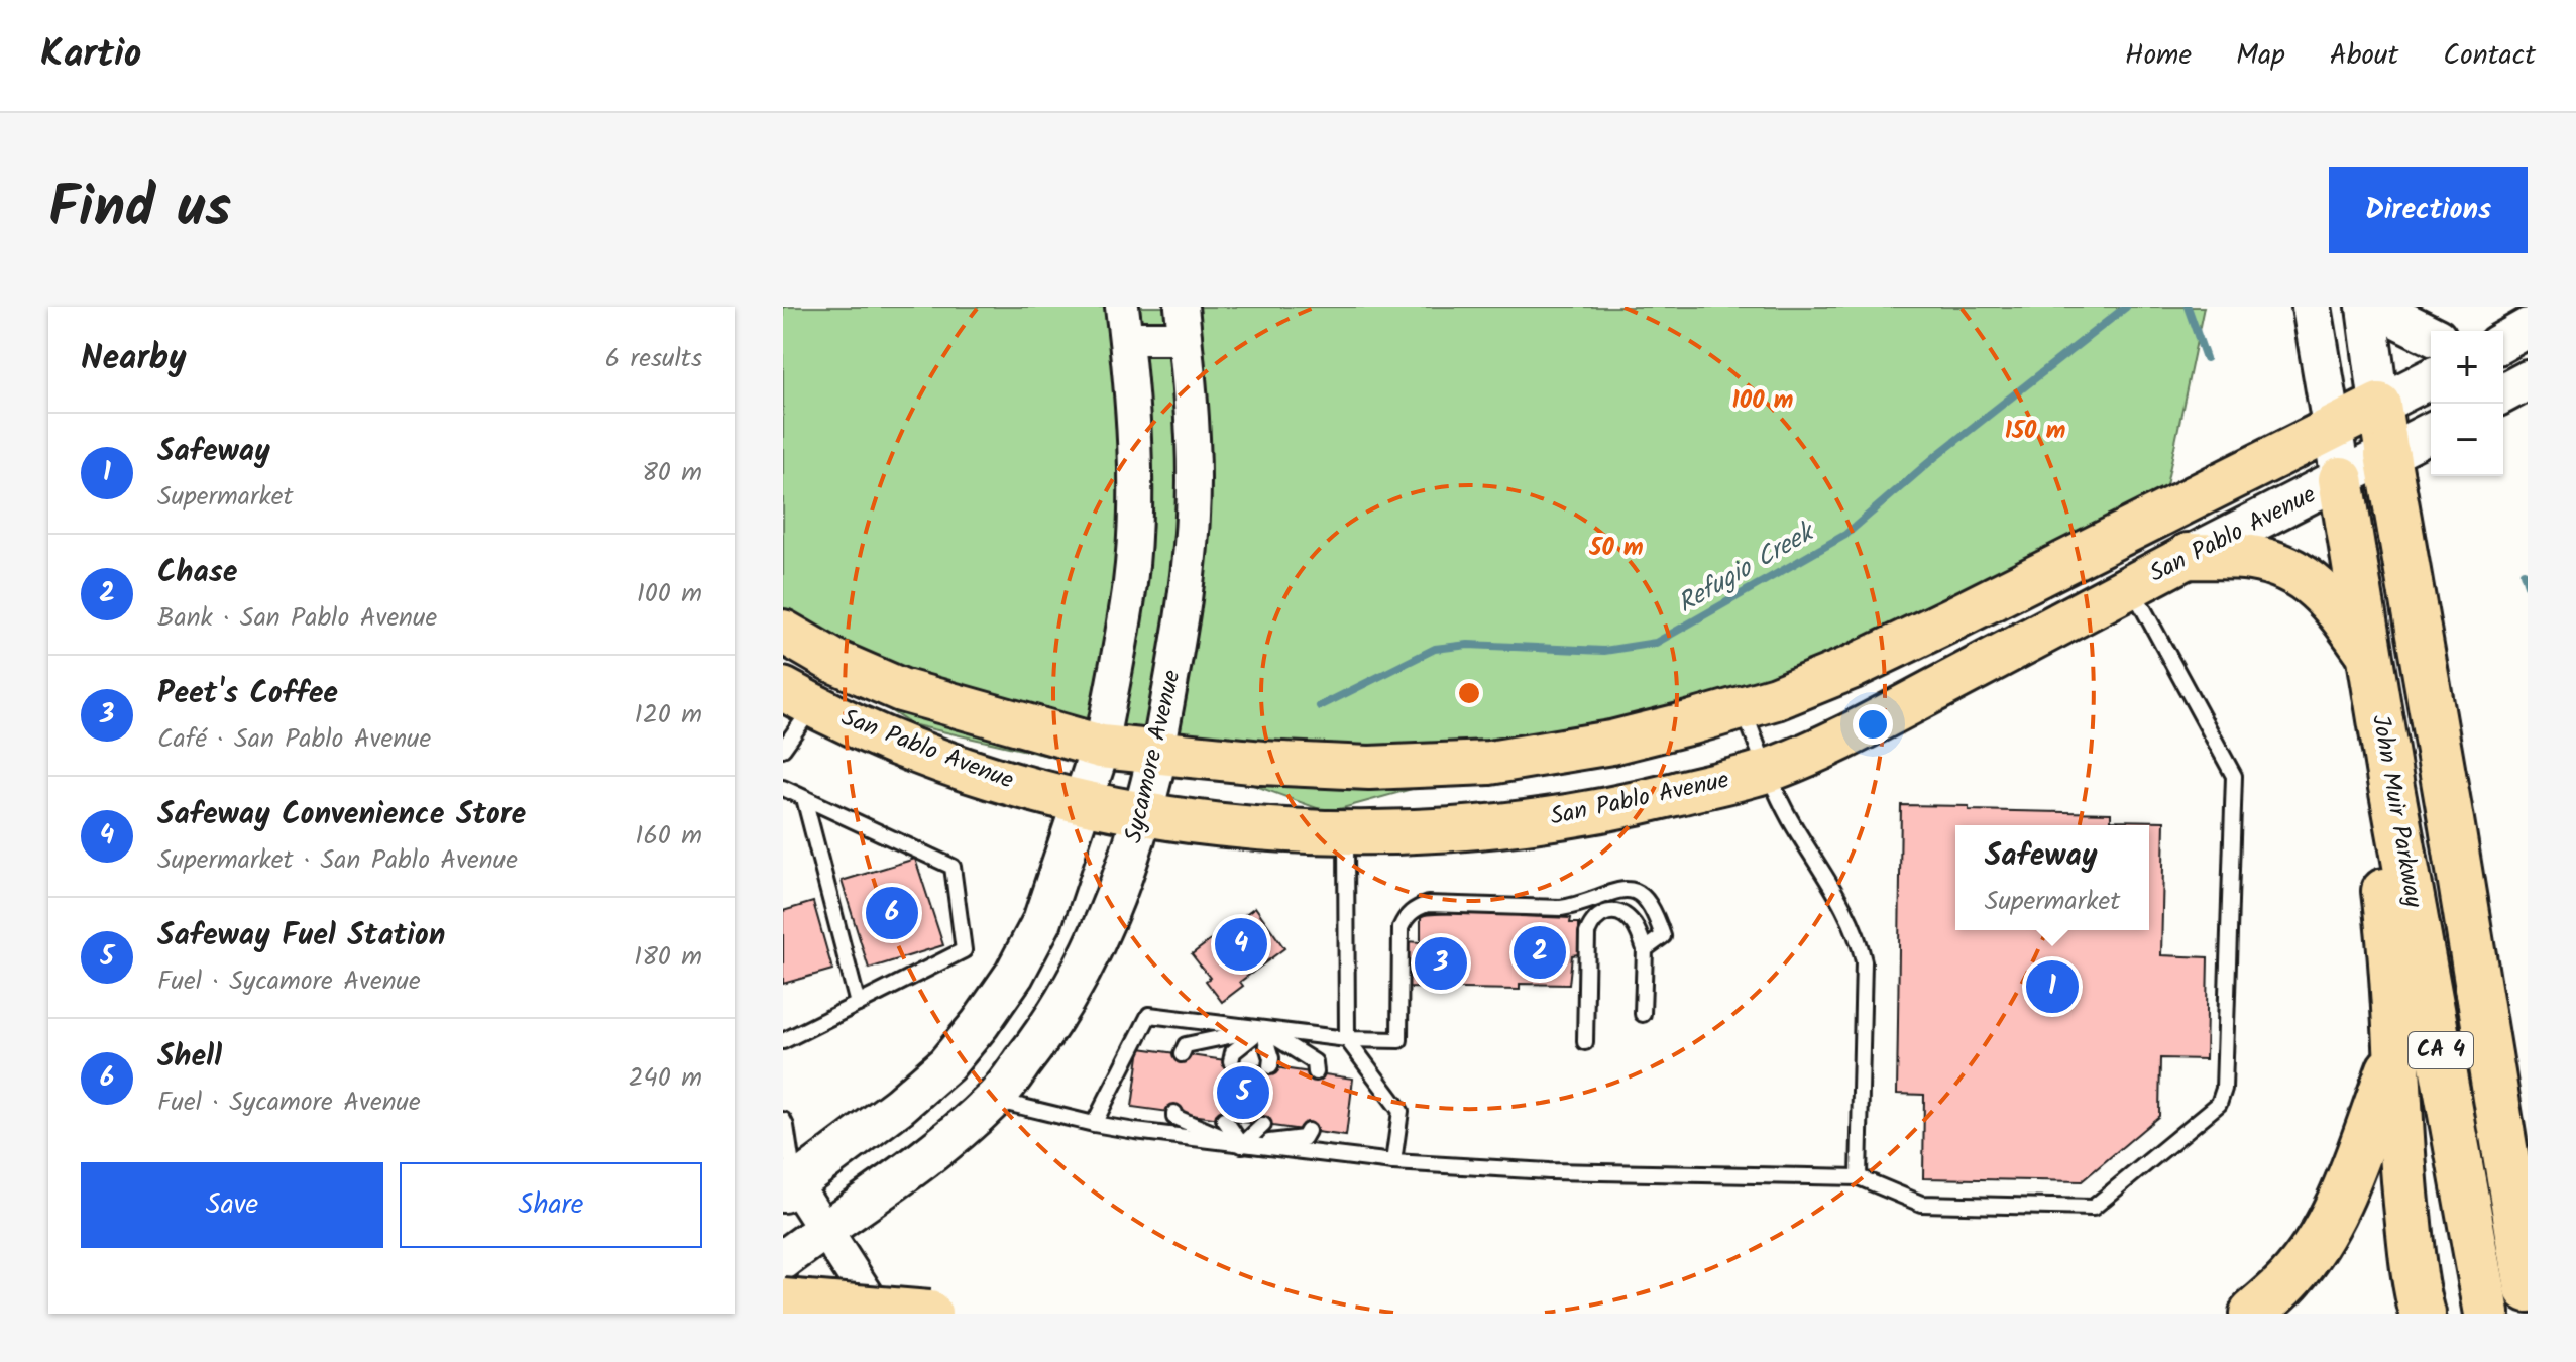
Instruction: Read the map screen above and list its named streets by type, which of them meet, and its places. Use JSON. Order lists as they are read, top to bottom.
{
  "streets": {
    "highway": ["John Muir Parkway", "CA 4"],
    "main road": ["San Pablo Avenue", "Sycamore Avenue"]
  },
  "crossings": [
    ["San Pablo Avenue", "Sycamore Avenue"],
    ["San Pablo Avenue", "John Muir Parkway"],
    ["San Pablo Avenue", "CA 4"]
  ],
  "water": ["Refugio Creek"],
  "page": {
    "header": "Kartio",
    "nav": [
      "Home",
      "Map",
      "About",
      "Contact"
    ],
    "title": "Find us",
    "buttons": [
      "Directions",
      ["Save", "Share"]
    ],
    "heading": ["Nearby", "6 results"],
    "map_buttons": ["+", "−"],
    "list": [
      {
        "mark": "1",
        "name": "Safeway",
        "note": "Supermarket",
        "value": "80 m"
      },
      {
        "mark": "2",
        "name": "Chase",
        "note": "Bank · San Pablo Avenue",
        "value": "100 m"
      },
      {
        "mark": "3",
        "name": "Peet's Coffee",
        "note": "Café · San Pablo Avenue",
        "value": "120 m"
      },
      {
        "mark": "4",
        "name": "Safeway Convenience Store",
        "note": "Supermarket · San Pablo Avenue",
        "value": "160 m"
      },
      {
        "mark": "5",
        "name": "Safeway Fuel Station",
        "note": "Fuel · Sycamore Avenue",
        "value": "180 m"
      },
      {
        "mark": "6",
        "name": "Shell",
        "note": "Fuel · Sycamore Avenue",
        "value": "240 m"
      }
    ],
    "popup": ["Safeway", "Supermarket"],
    "pins": [
      "6",
      "4",
      "2",
      "3",
      "1",
      "5"
    ]
  },
  "rings": ["100 m", "150 m", "50 m"]
}
